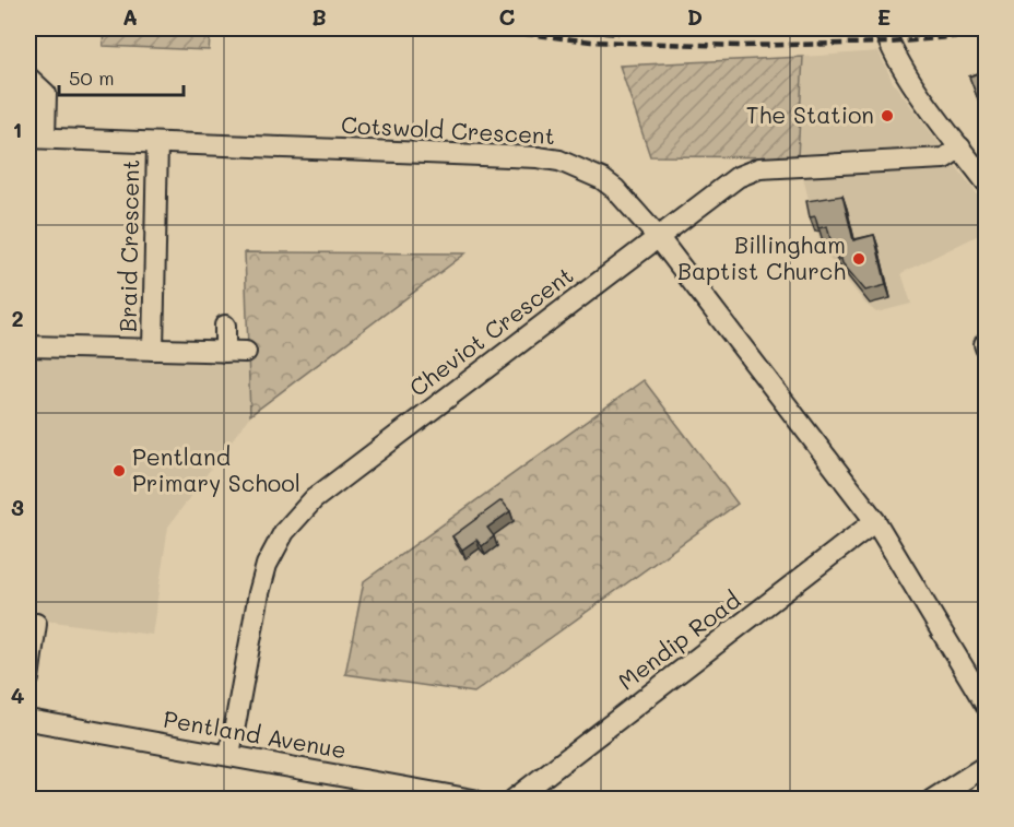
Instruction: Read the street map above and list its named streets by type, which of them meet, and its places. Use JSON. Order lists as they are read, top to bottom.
{
  "streets": {
    "street": [
      "Cotswold Crescent",
      "Braid Crescent",
      "Cheviot Crescent",
      "Mendip Road",
      "Pentland Avenue"
    ]
  },
  "crossings": [
    ["Cotswold Crescent", "Braid Crescent"],
    ["Cotswold Crescent", "Cheviot Crescent"],
    ["Cotswold Crescent", "Mendip Road"],
    ["Cheviot Crescent", "Pentland Avenue"]
  ],
  "places": ["The Station", "Billingham Baptist Church", "Pentland Primary School"],
  "scale_bar": "50 m",
  "grid": {
    "columns": [
      "A",
      "B",
      "C",
      "D",
      "E"
    ],
    "rows": [
      "1",
      "2",
      "3",
      "4"
    ]
  }
}
